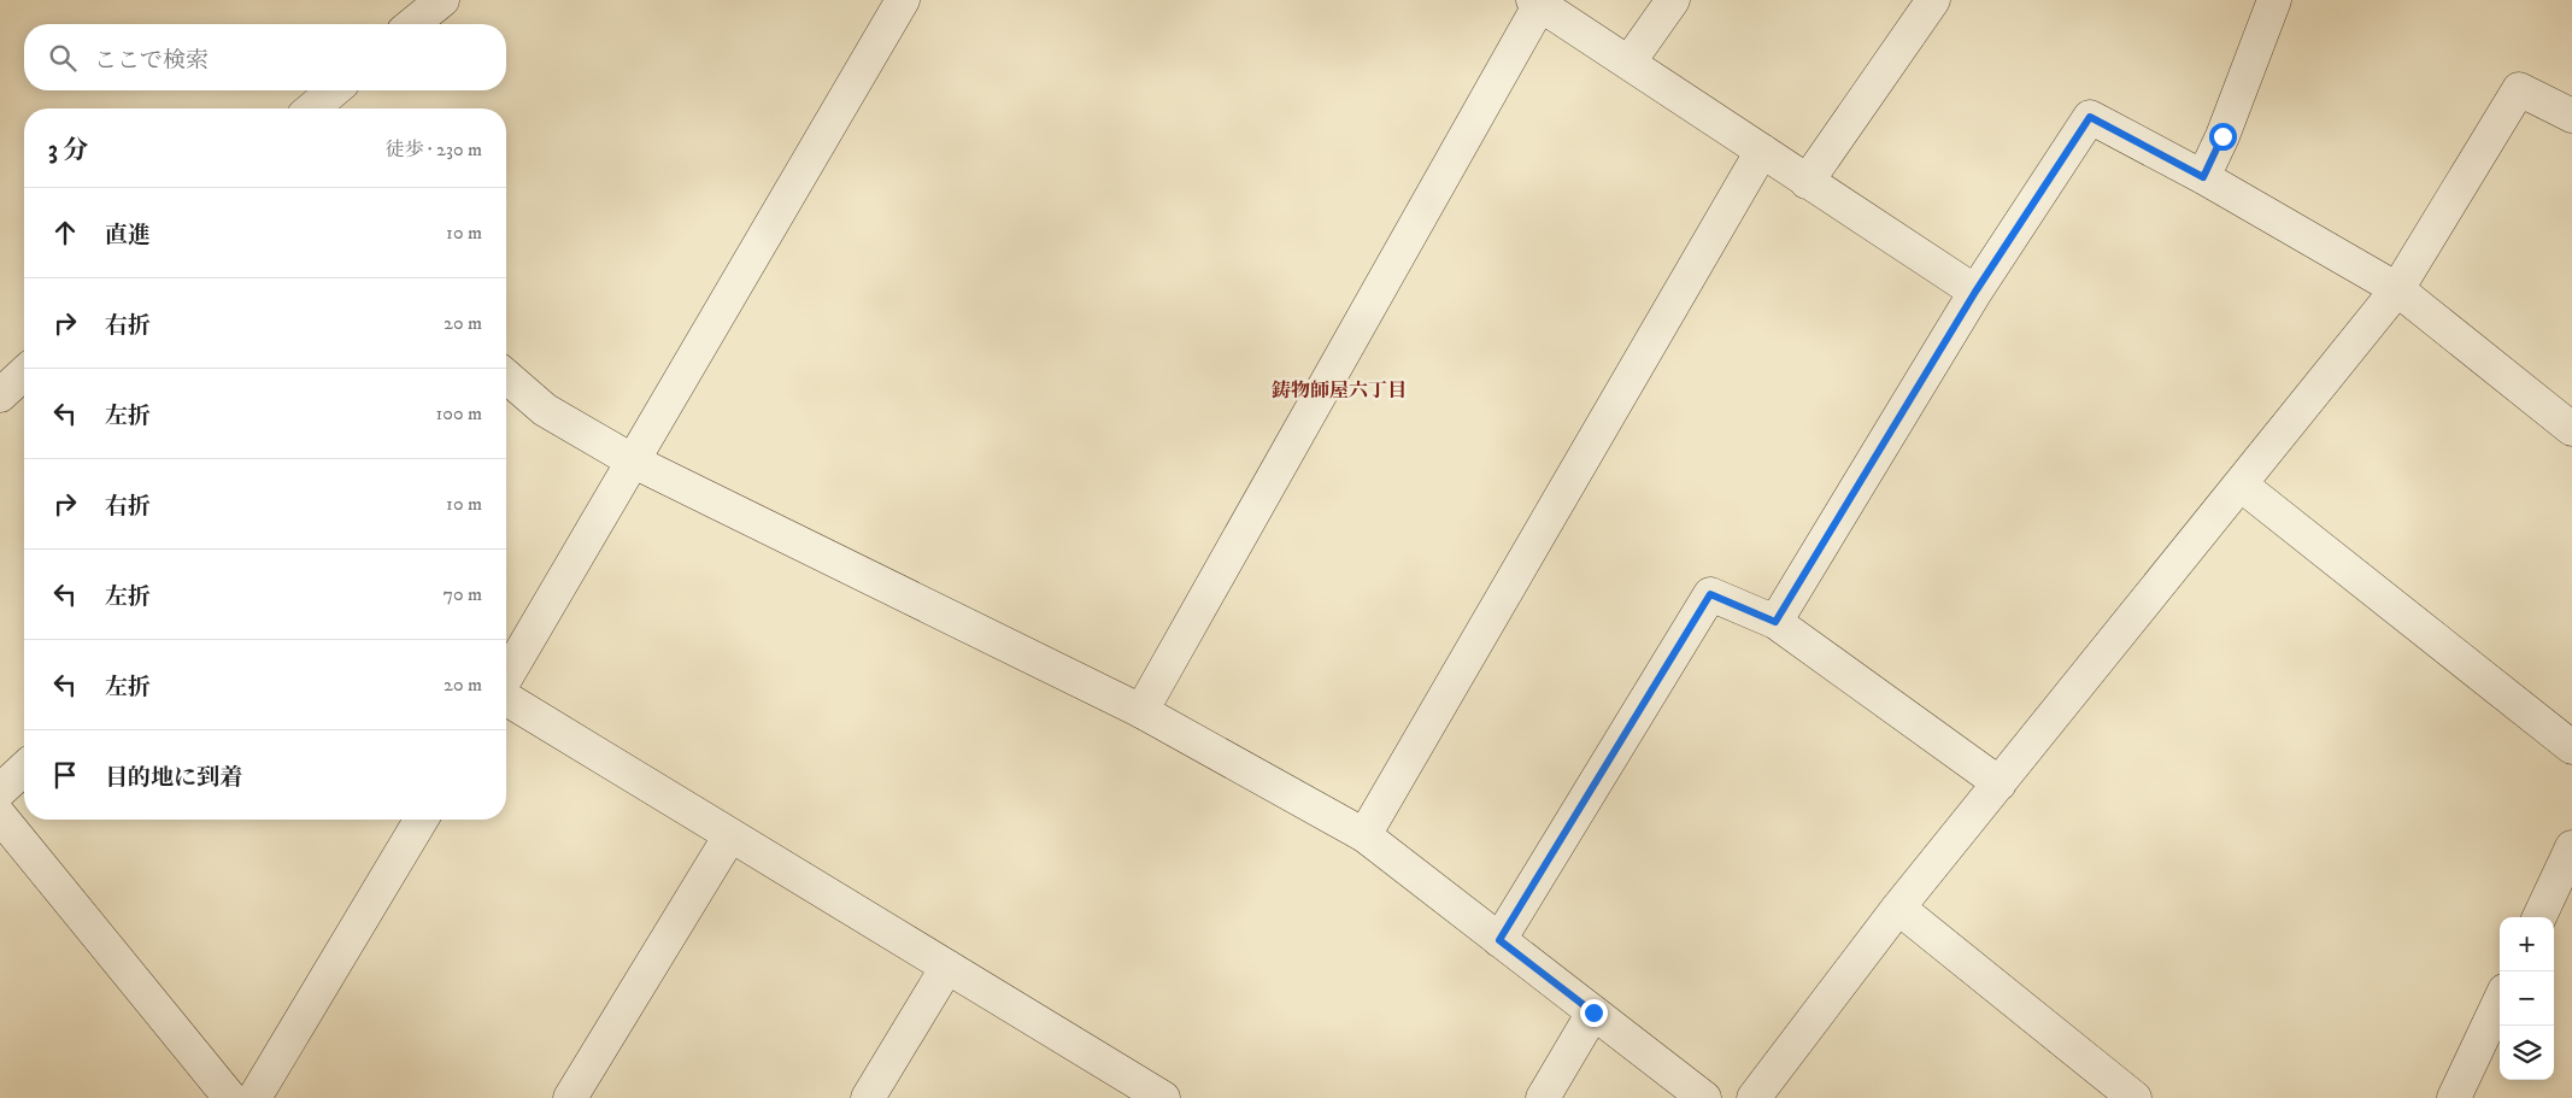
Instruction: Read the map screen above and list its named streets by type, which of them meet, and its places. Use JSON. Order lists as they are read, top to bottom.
{
  "districts": ["鋳物師屋六丁目"],
  "page": {
    "search": "ここで検索",
    "heading": ["3 分", "徒歩 · 230 m"],
    "list": [
      ["直進", "10 m"],
      ["右折", "20 m"],
      ["左折", "100 m"],
      ["右折", "10 m"],
      ["左折", "70 m"],
      ["左折", "20 m"],
      "目的地に到着"
    ],
    "map_buttons": ["+", "−"]
  }
}
